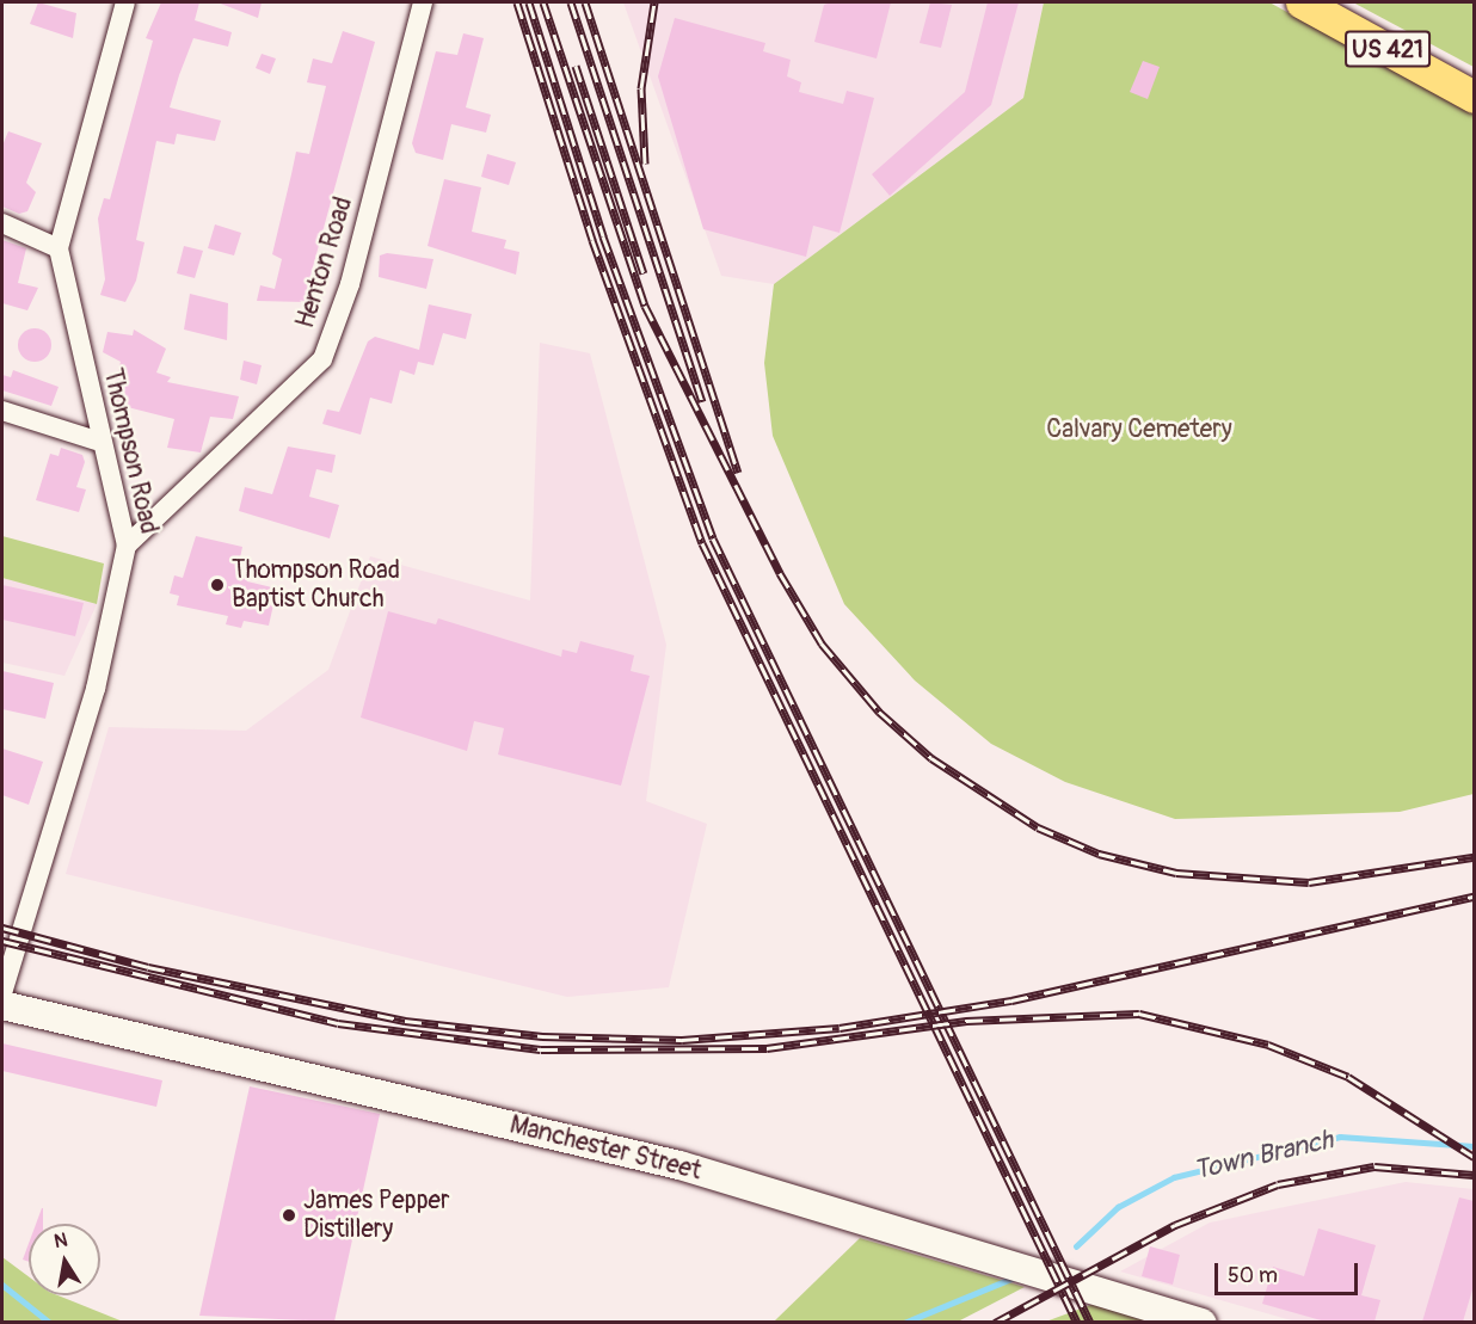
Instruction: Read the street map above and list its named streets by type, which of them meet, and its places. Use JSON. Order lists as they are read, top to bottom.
{
  "streets": {
    "main road": ["US 421", "Manchester Street"],
    "street": ["Henton Road", "Thompson Road"]
  },
  "crossings": [
    ["Henton Road", "Thompson Road"]
  ],
  "water": ["Town Branch"],
  "parks": ["Calvary Cemetery"],
  "places": ["Thompson Road Baptist Church", "James Pepper Distillery"],
  "scale_bar": "50 m",
  "north": "top"
}
